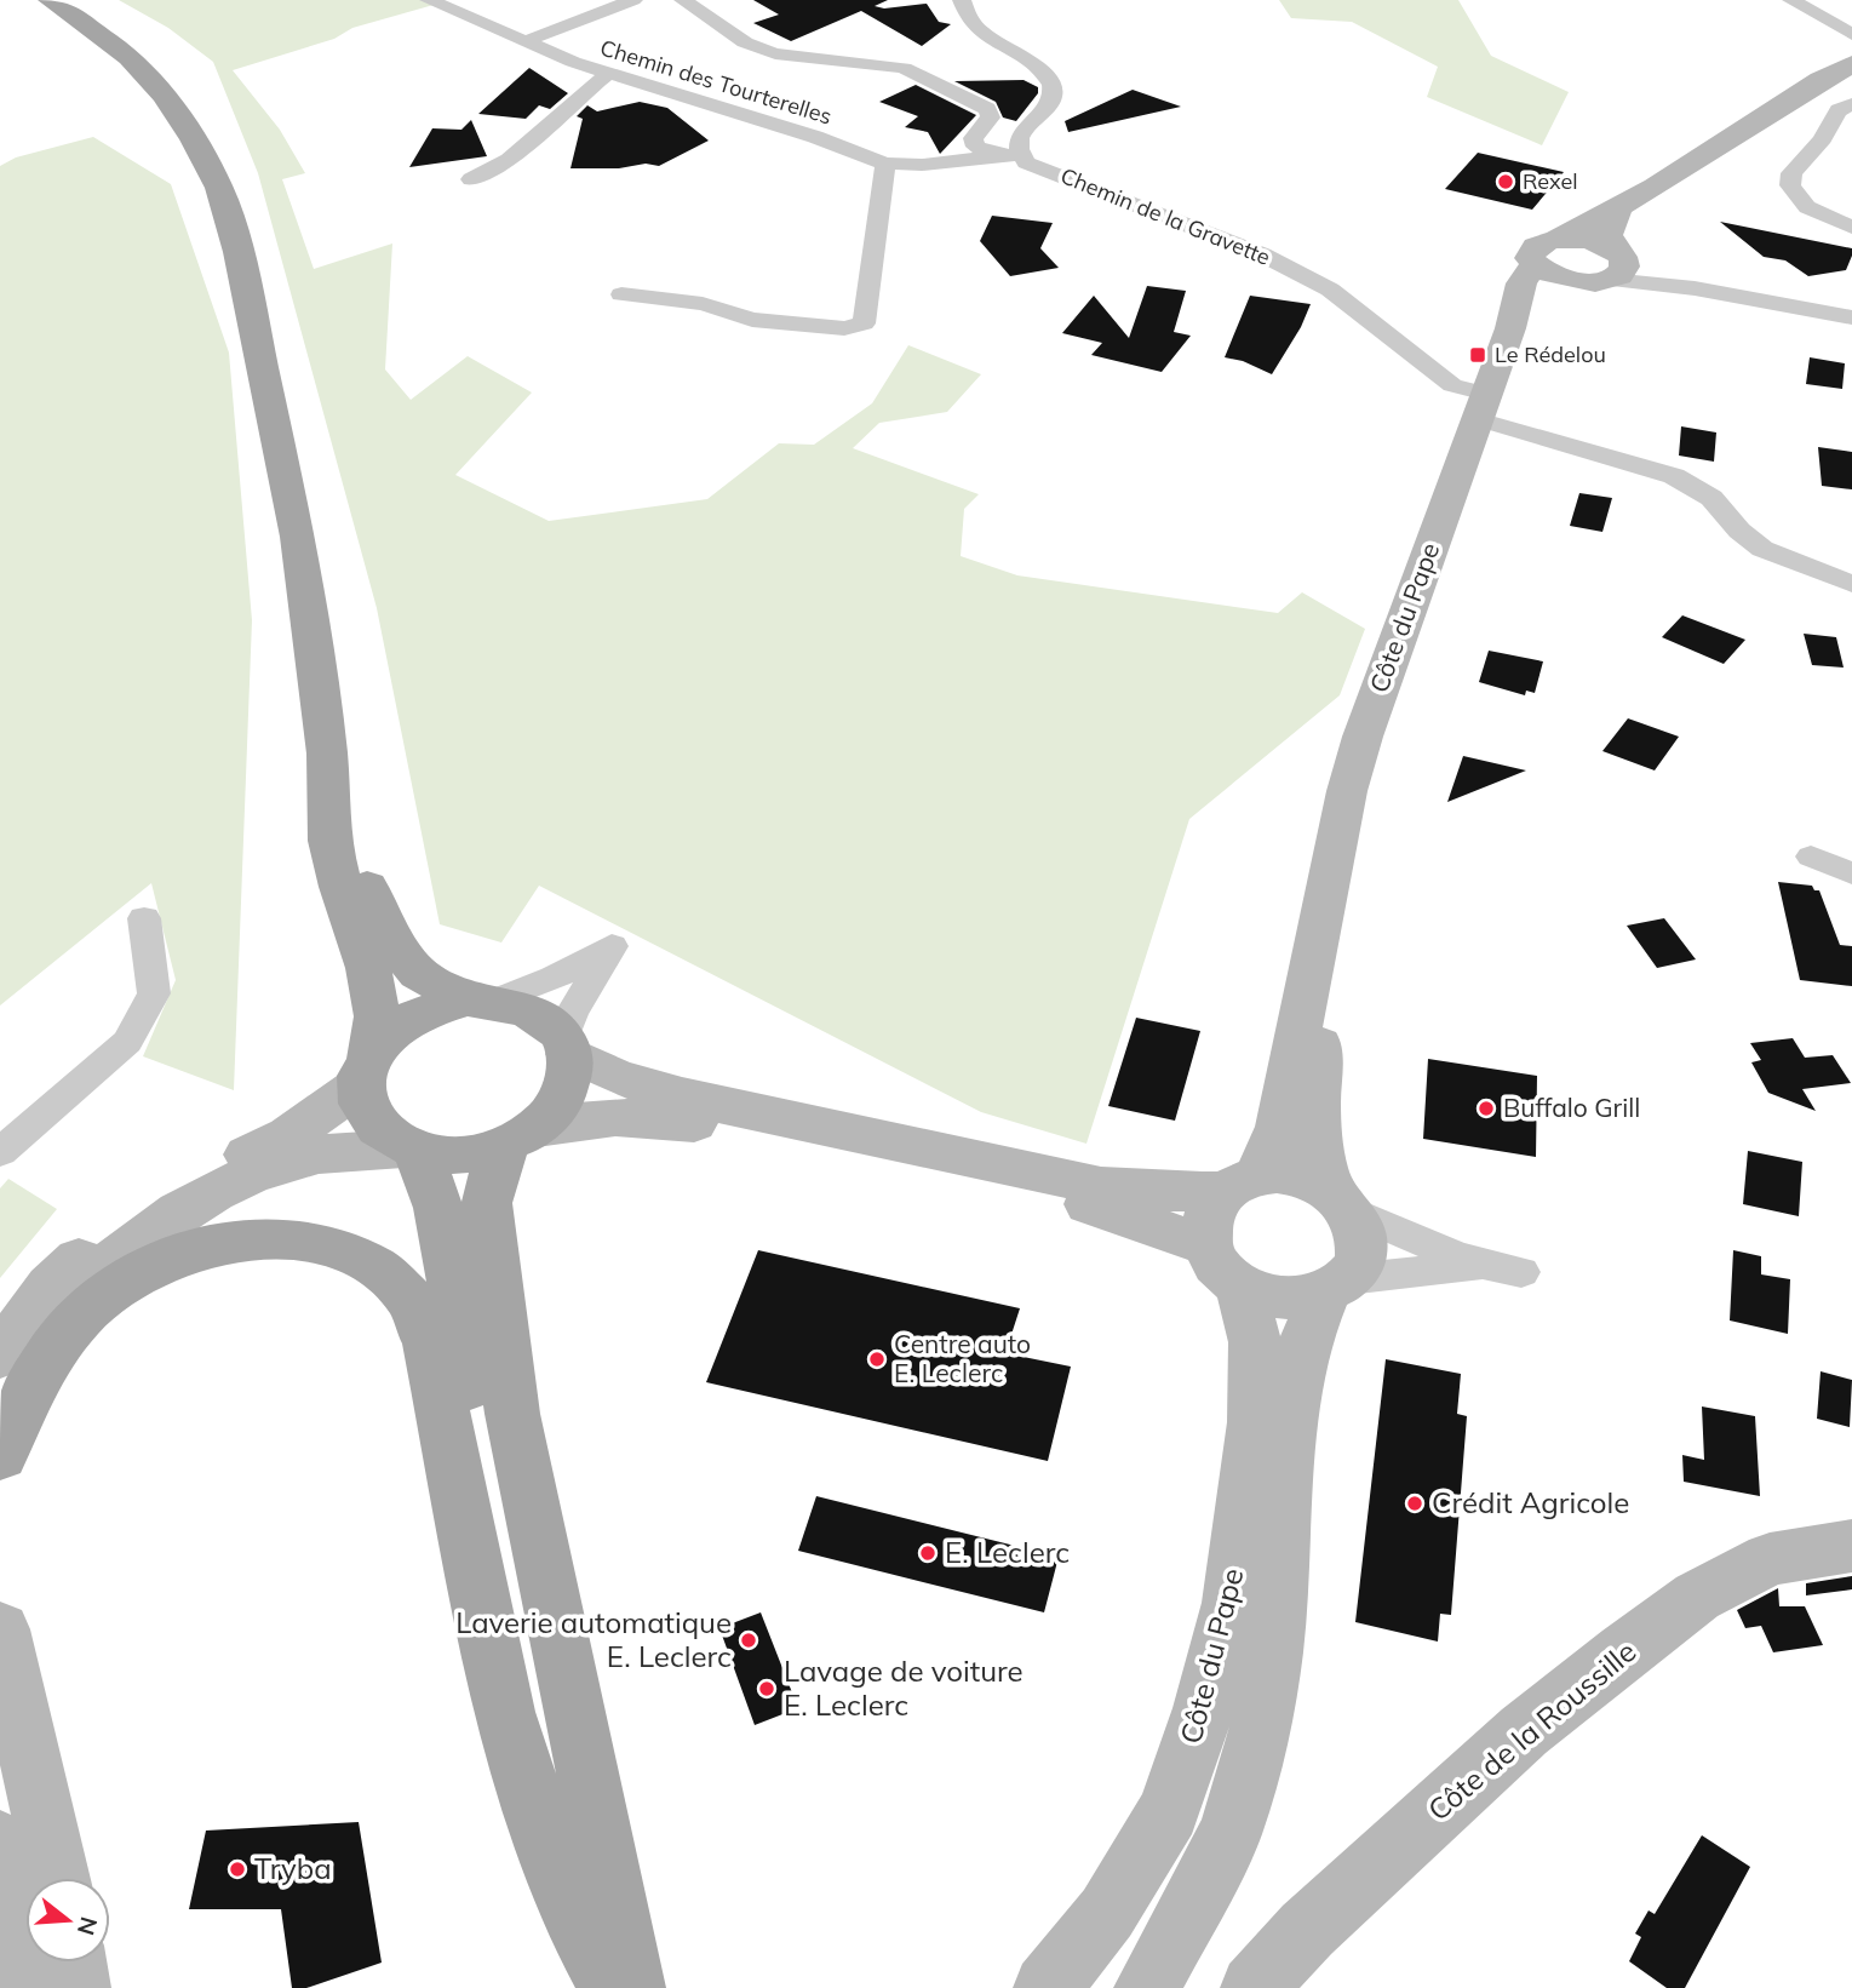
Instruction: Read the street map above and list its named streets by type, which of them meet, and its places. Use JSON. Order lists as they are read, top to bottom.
{
  "streets": {
    "main road": ["Côte du Pape", "Côte de la Roussille"],
    "street": ["Chemin des Tourterelles", "Chemin de la Gravette"]
  },
  "crossings": [
    ["Chemin des Tourterelles", "Chemin de la Gravette"],
    ["Chemin de la Gravette", "Côte du Pape"]
  ],
  "places": {
    "other": [
      "Rexel",
      "Buffalo Grill",
      "Centre auto E. Leclerc",
      "Crédit Agricole",
      "E. Leclerc",
      "Laverie automatique E. Leclerc",
      "Lavage de voiture E. Leclerc",
      "Tryba"
    ],
    "transit": ["Le Rédelou"]
  },
  "north": "right"
}
